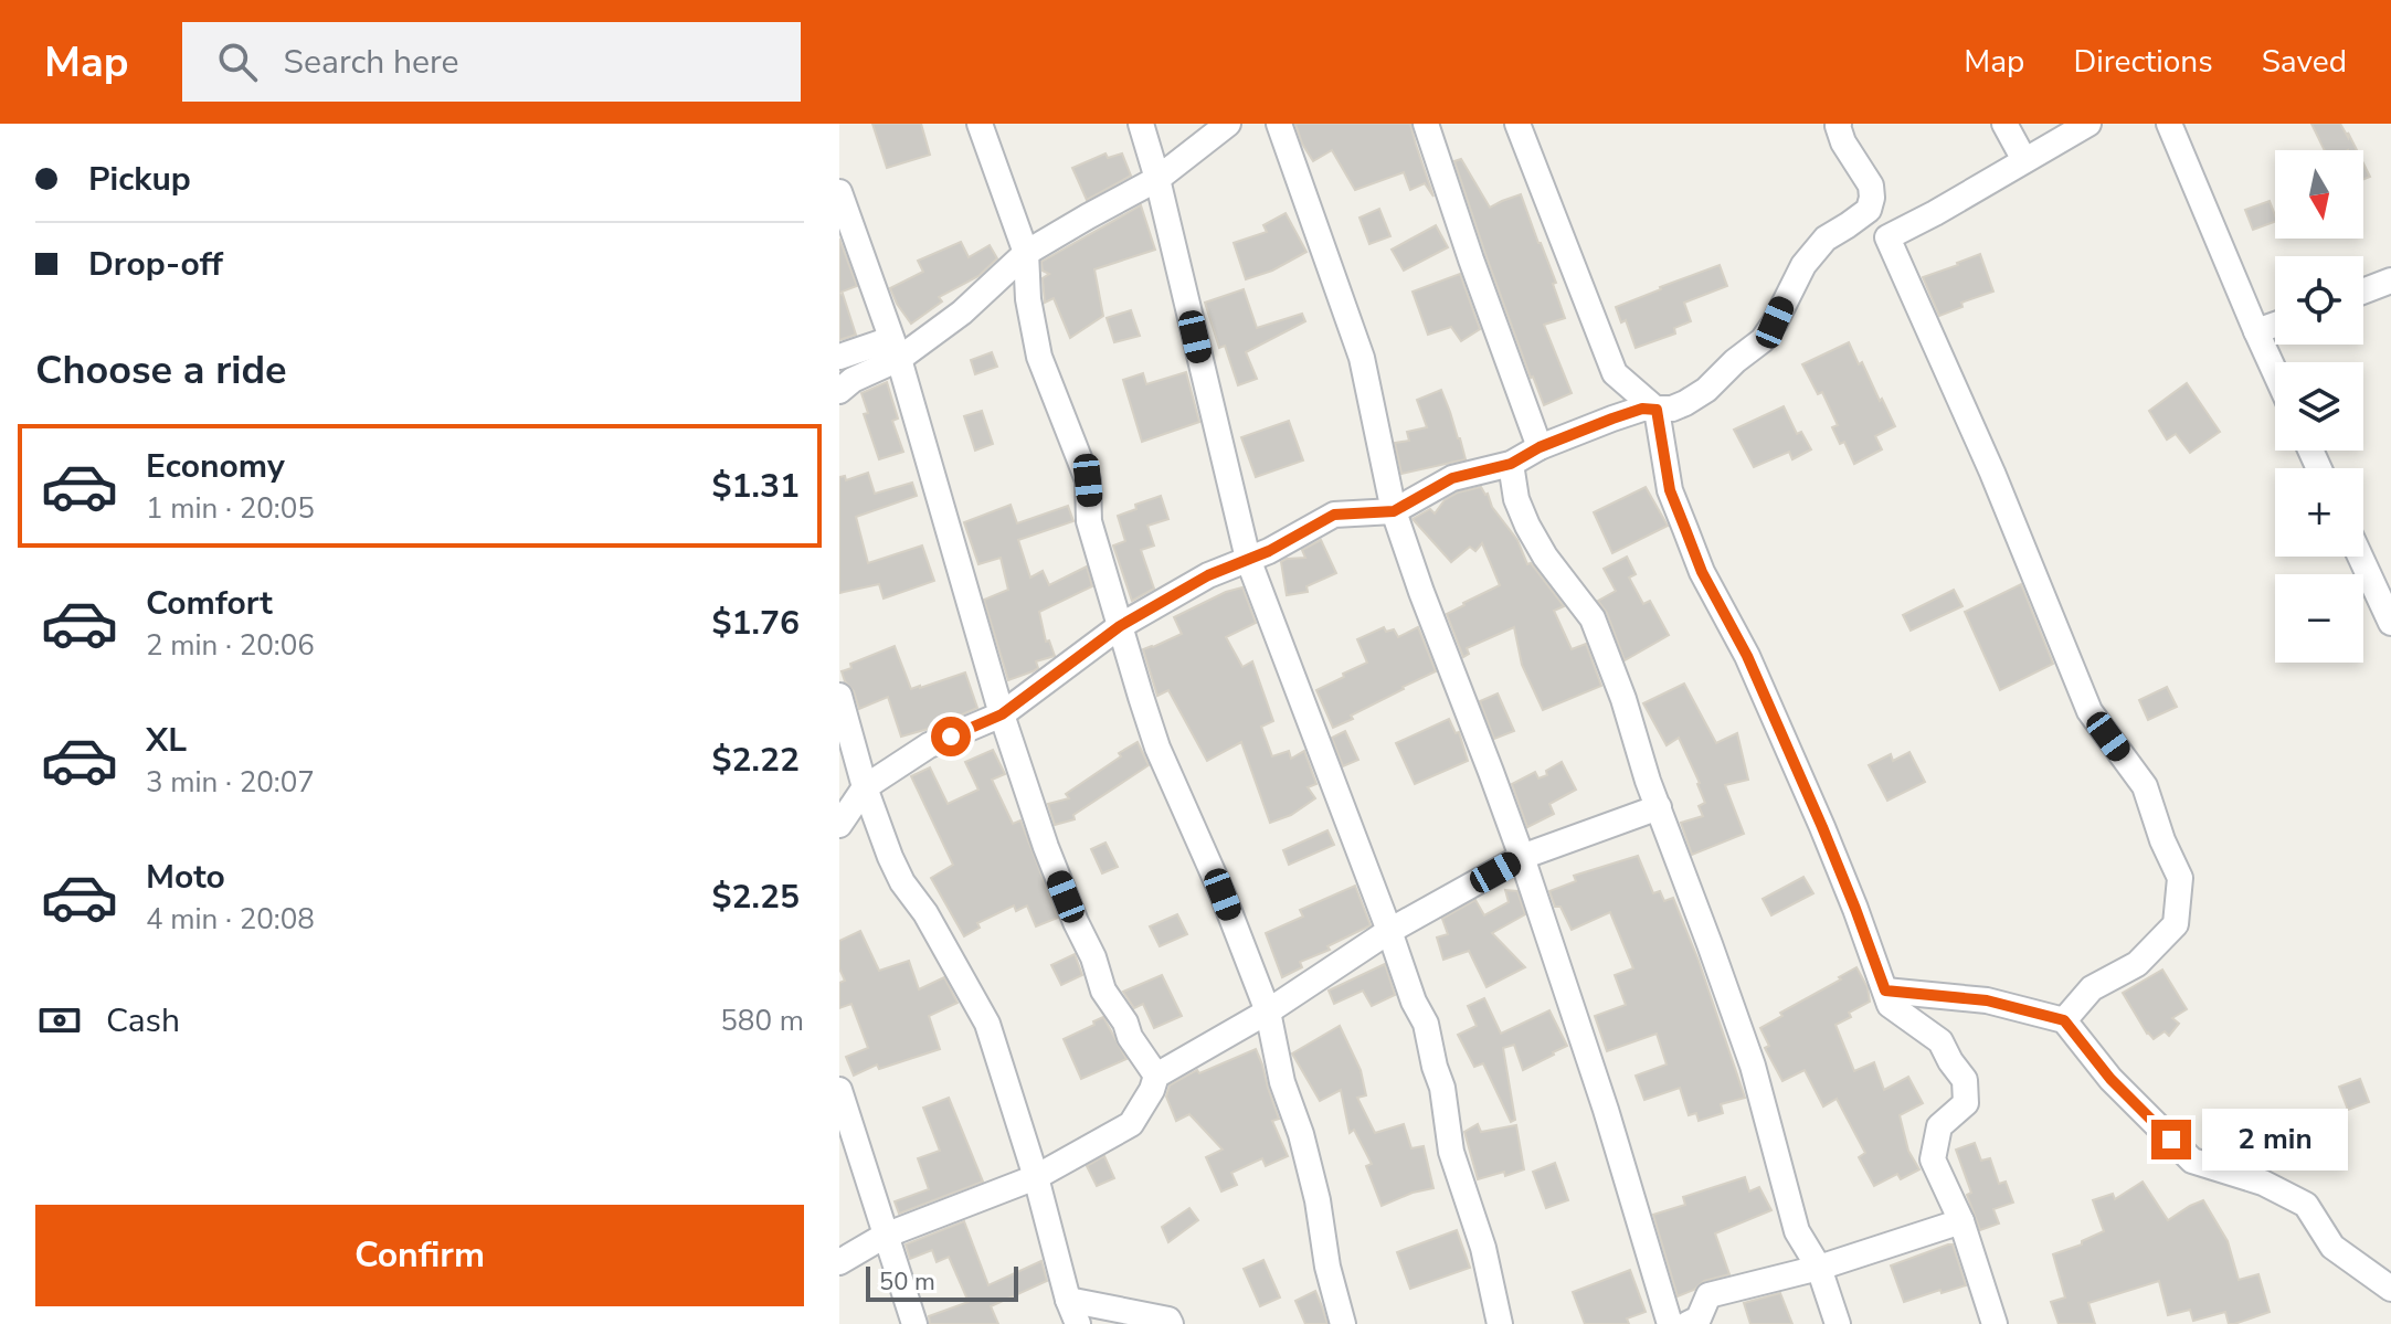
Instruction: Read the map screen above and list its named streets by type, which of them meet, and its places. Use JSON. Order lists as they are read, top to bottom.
{
  "scale_bar": "50 m",
  "north": "bottom",
  "page": {
    "header": "Map",
    "search": "Search here",
    "nav": ["Map", "Directions", "Saved"],
    "banner": ["Pickup", "Drop-off"],
    "map_buttons": ["+", "−"],
    "heading": "Choose a ride",
    "list": [
      {
        "name": "Economy",
        "note": "1 min · 20:05",
        "value": "$1.31"
      },
      {
        "name": "Comfort",
        "note": "2 min · 20:06",
        "value": "$1.76"
      },
      {
        "name": "XL",
        "note": "3 min · 20:07",
        "value": "$2.22"
      },
      {
        "name": "Moto",
        "note": "4 min · 20:08",
        "value": "$2.25"
      }
    ],
    "pay": ["Cash", "580 m"],
    "bubble": "2 min",
    "buttons": "Confirm",
    "scale": "50 m"
  }
}
